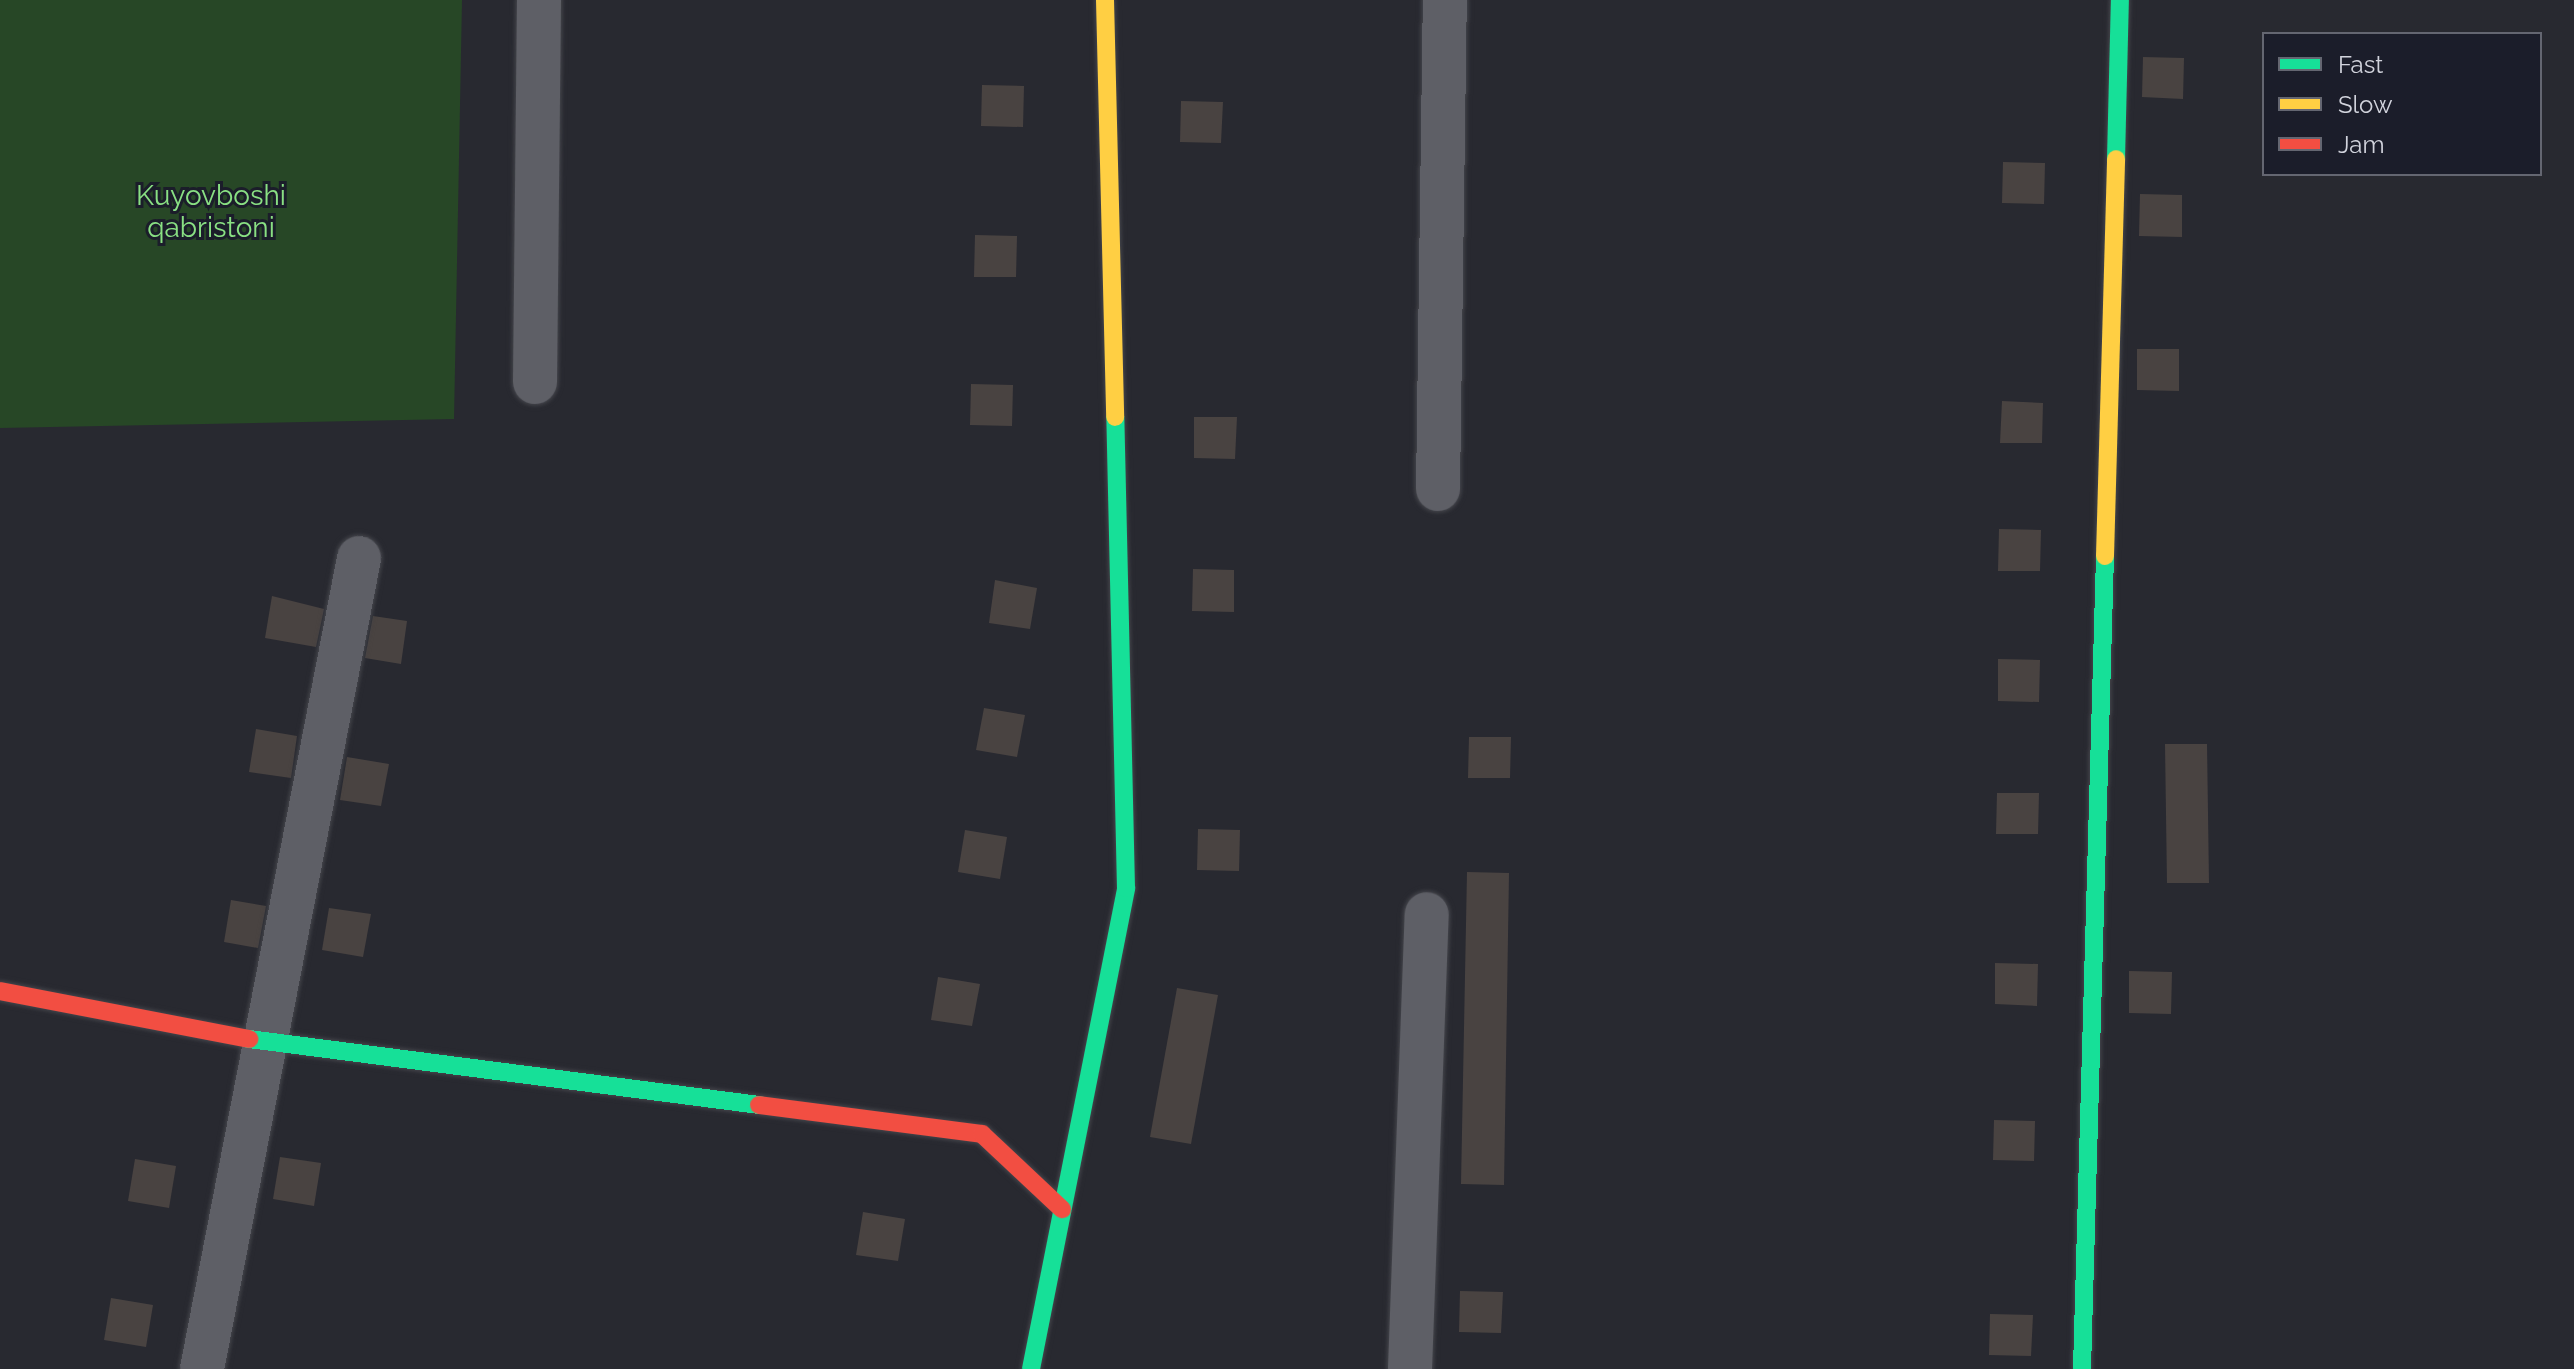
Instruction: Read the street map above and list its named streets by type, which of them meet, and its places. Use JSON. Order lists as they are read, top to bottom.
{
  "parks": ["Kuyovboshi qabristoni"],
  "legend": ["Fast", "Slow", "Jam"]
}
